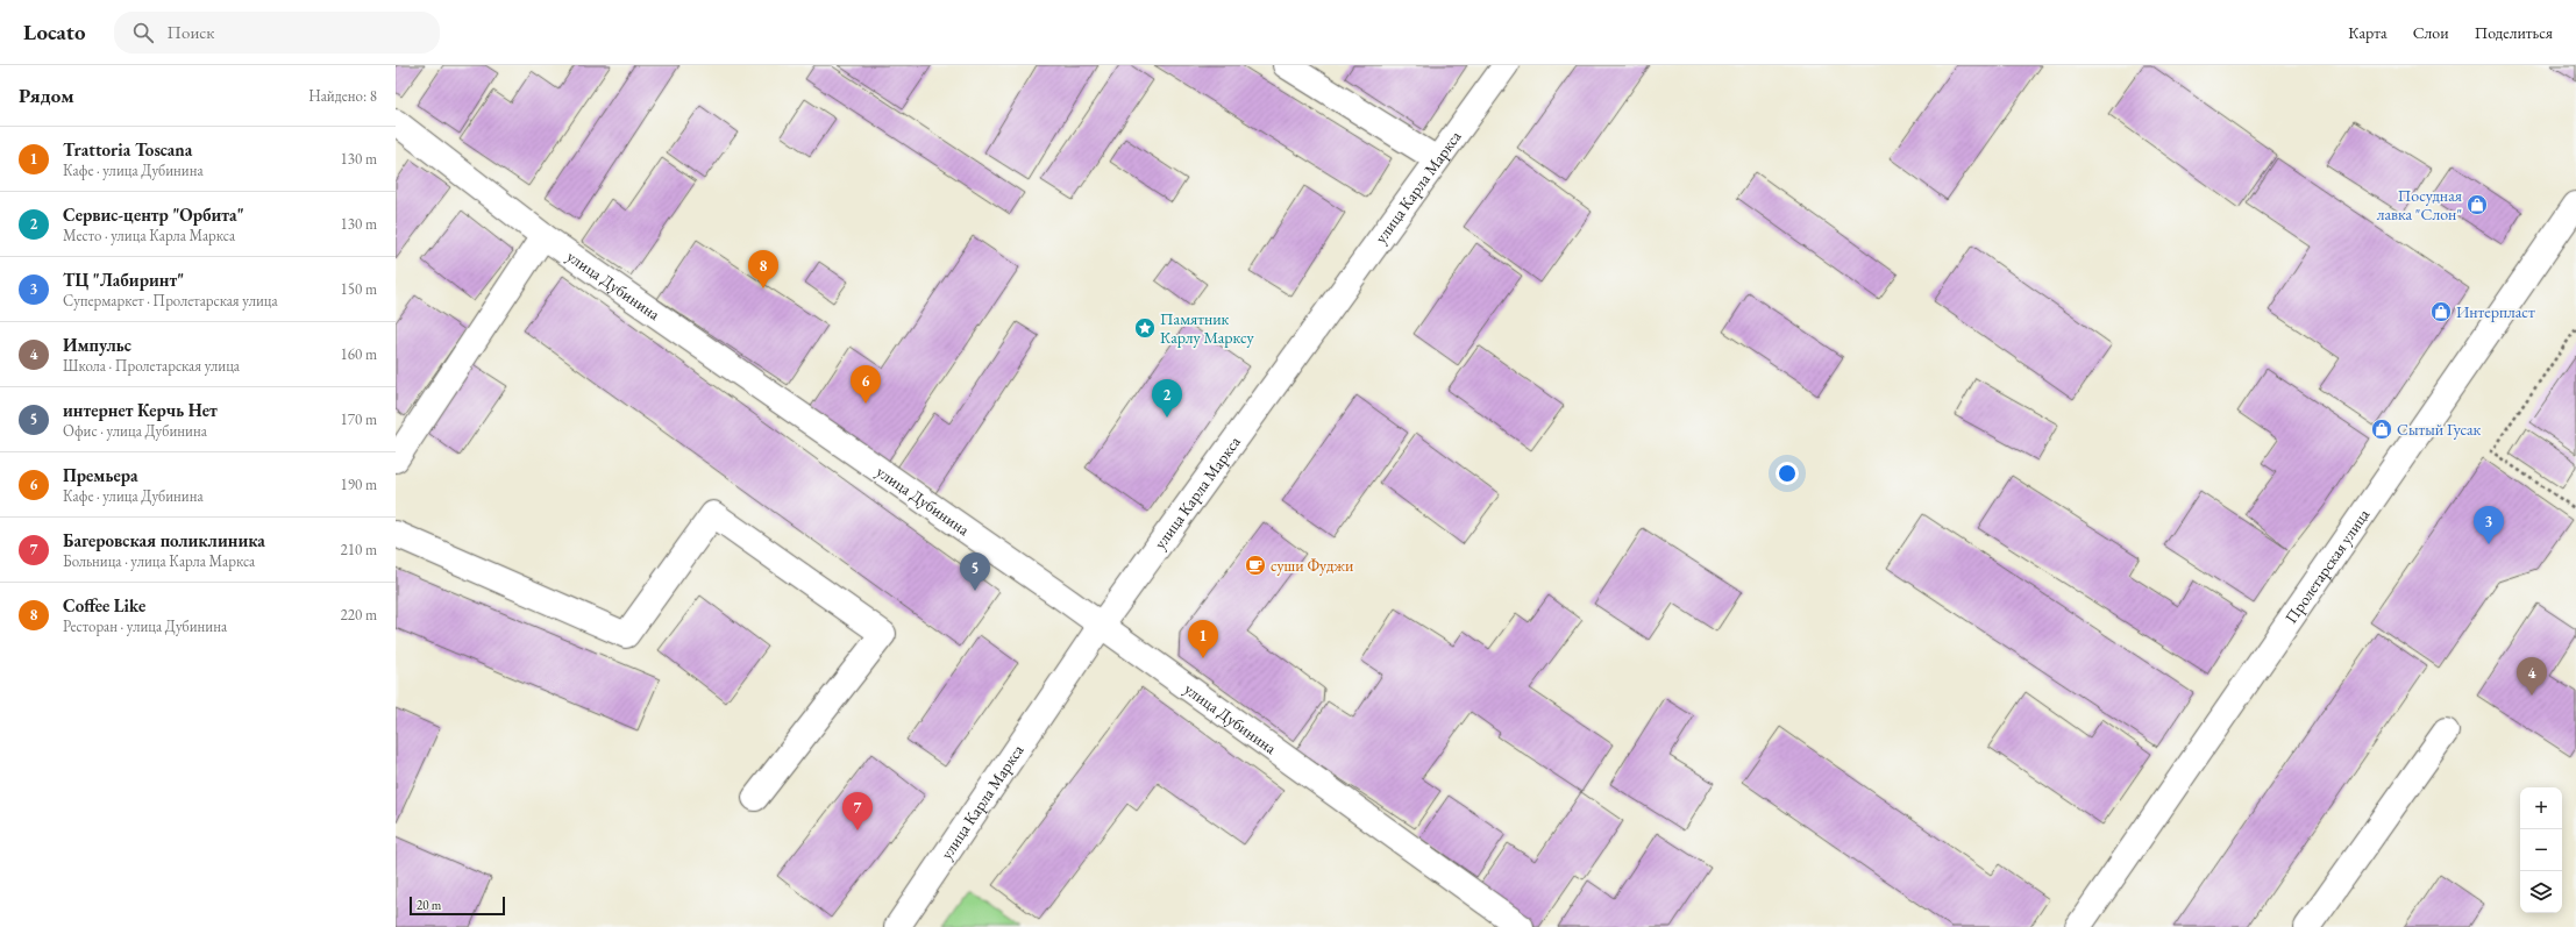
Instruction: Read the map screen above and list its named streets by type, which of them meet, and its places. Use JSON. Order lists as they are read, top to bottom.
{
  "streets": {
    "street": ["улица Карла Маркса", "улица Дубинина", "Пролетарская улица"]
  },
  "crossings": [
    ["улица Карла Маркса", "улица Дубинина"]
  ],
  "places": {
    "shop": ["Посудная лавка \"Слон\"", "Интерпласт", "Сытый Гусак"],
    "place": ["Памятник Карлу Марксу"],
    "cafe": ["суши Фуджи"]
  },
  "scale_bar": "20 m",
  "page": {
    "header": "Locato",
    "search": "Поиск",
    "nav": ["Карта", "Слои", "Поделиться"],
    "heading": ["Рядом", "Найдено: 8"],
    "list": [
      {
        "mark": "1",
        "name": "Trattoria Toscana",
        "note": "Кафе · улица Дубинина",
        "value": "130 m"
      },
      {
        "mark": "2",
        "name": "Сервис-центр \"Орбита\"",
        "note": "Место · улица Карла Маркса",
        "value": "130 m"
      },
      {
        "mark": "3",
        "name": "ТЦ \"Лабиринт\"",
        "note": "Супермаркет · Пролетарская улица",
        "value": "150 m"
      },
      {
        "mark": "4",
        "name": "Импульс",
        "note": "Школа · Пролетарская улица",
        "value": "160 m"
      },
      {
        "mark": "5",
        "name": "интернет Керчь Нет",
        "note": "Офис · улица Дубинина",
        "value": "170 m"
      },
      {
        "mark": "6",
        "name": "Премьера",
        "note": "Кафе · улица Дубинина",
        "value": "190 m"
      },
      {
        "mark": "7",
        "name": "Багеровская поликлиника",
        "note": "Больница · улица Карла Маркса",
        "value": "210 m"
      },
      {
        "mark": "8",
        "name": "Coffee Like",
        "note": "Ресторан · улица Дубинина",
        "value": "220 m"
      }
    ],
    "pins": [
      "8",
      "6",
      "2",
      "3",
      "5",
      "1",
      "4",
      "7"
    ],
    "map_buttons": ["+", "−"],
    "scale": "20 m"
  }
}
